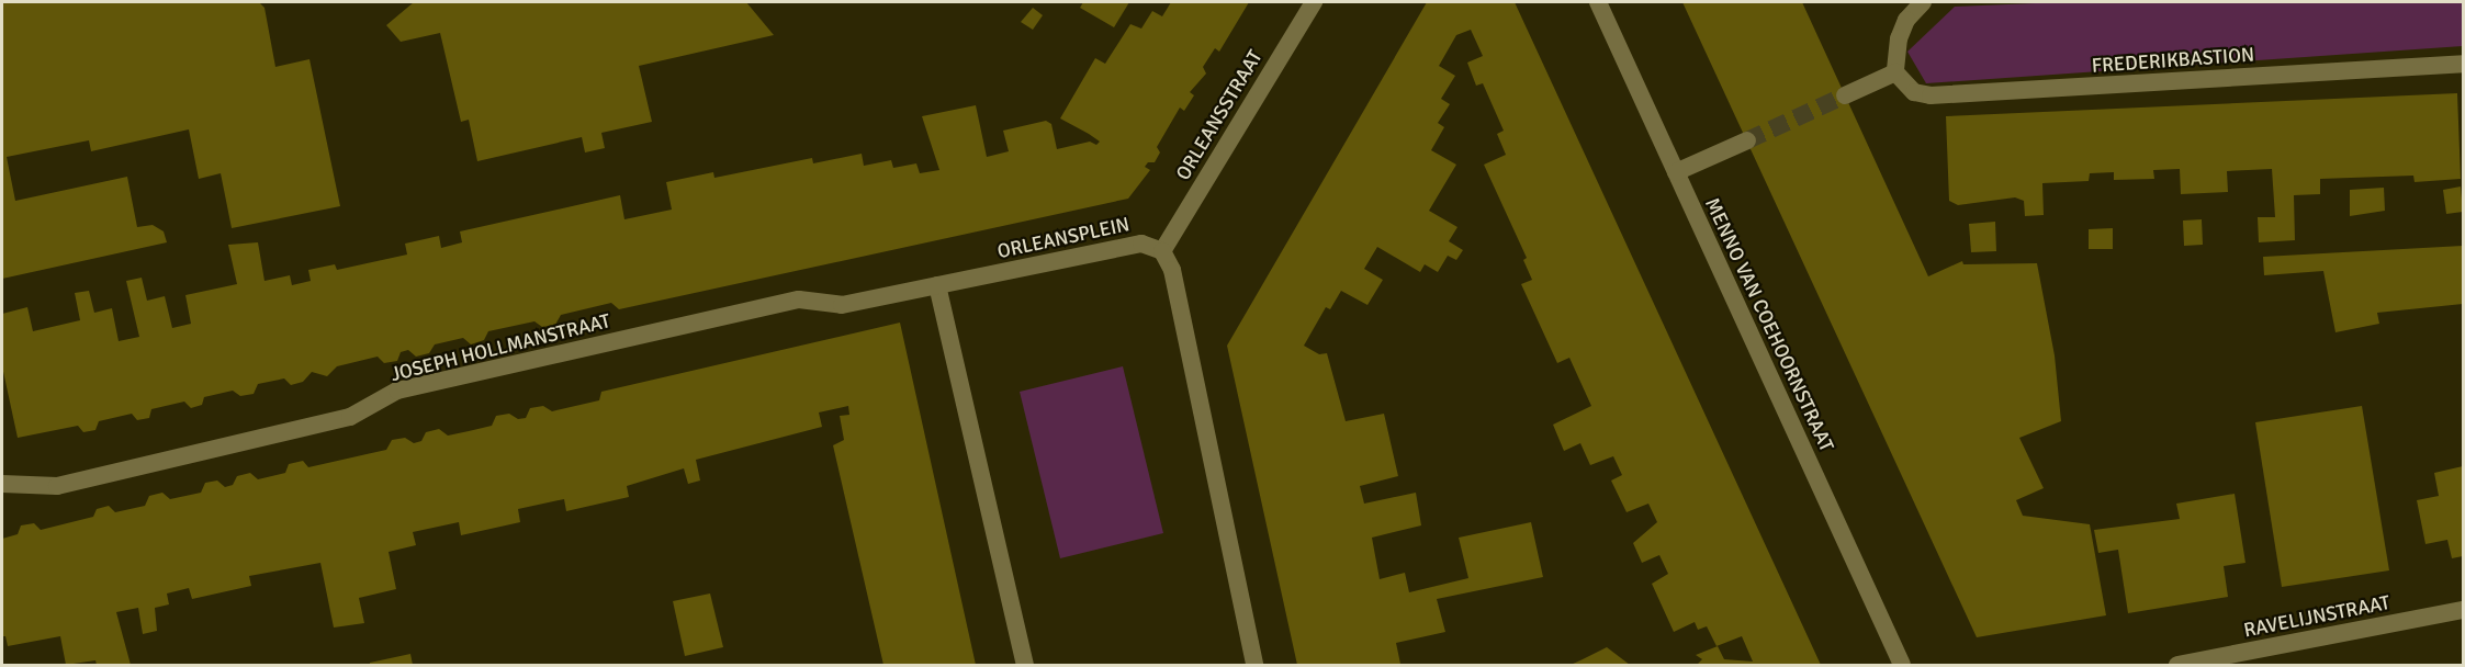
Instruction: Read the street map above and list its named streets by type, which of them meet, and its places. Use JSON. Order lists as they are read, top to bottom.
{
  "streets": {
    "street": [
      "FREDERIKBASTION",
      "ORLEANSSTRAAT",
      "ORLEANSPLEIN",
      "MENNO VAN COEHOORNSTRAAT",
      "JOSEPH HOLLMANSTRAAT",
      "RAVELIJNSTRAAT"
    ]
  },
  "crossings": [
    ["ORLEANSSTRAAT", "ORLEANSPLEIN"],
    ["ORLEANSPLEIN", "JOSEPH HOLLMANSTRAAT"]
  ]
}
